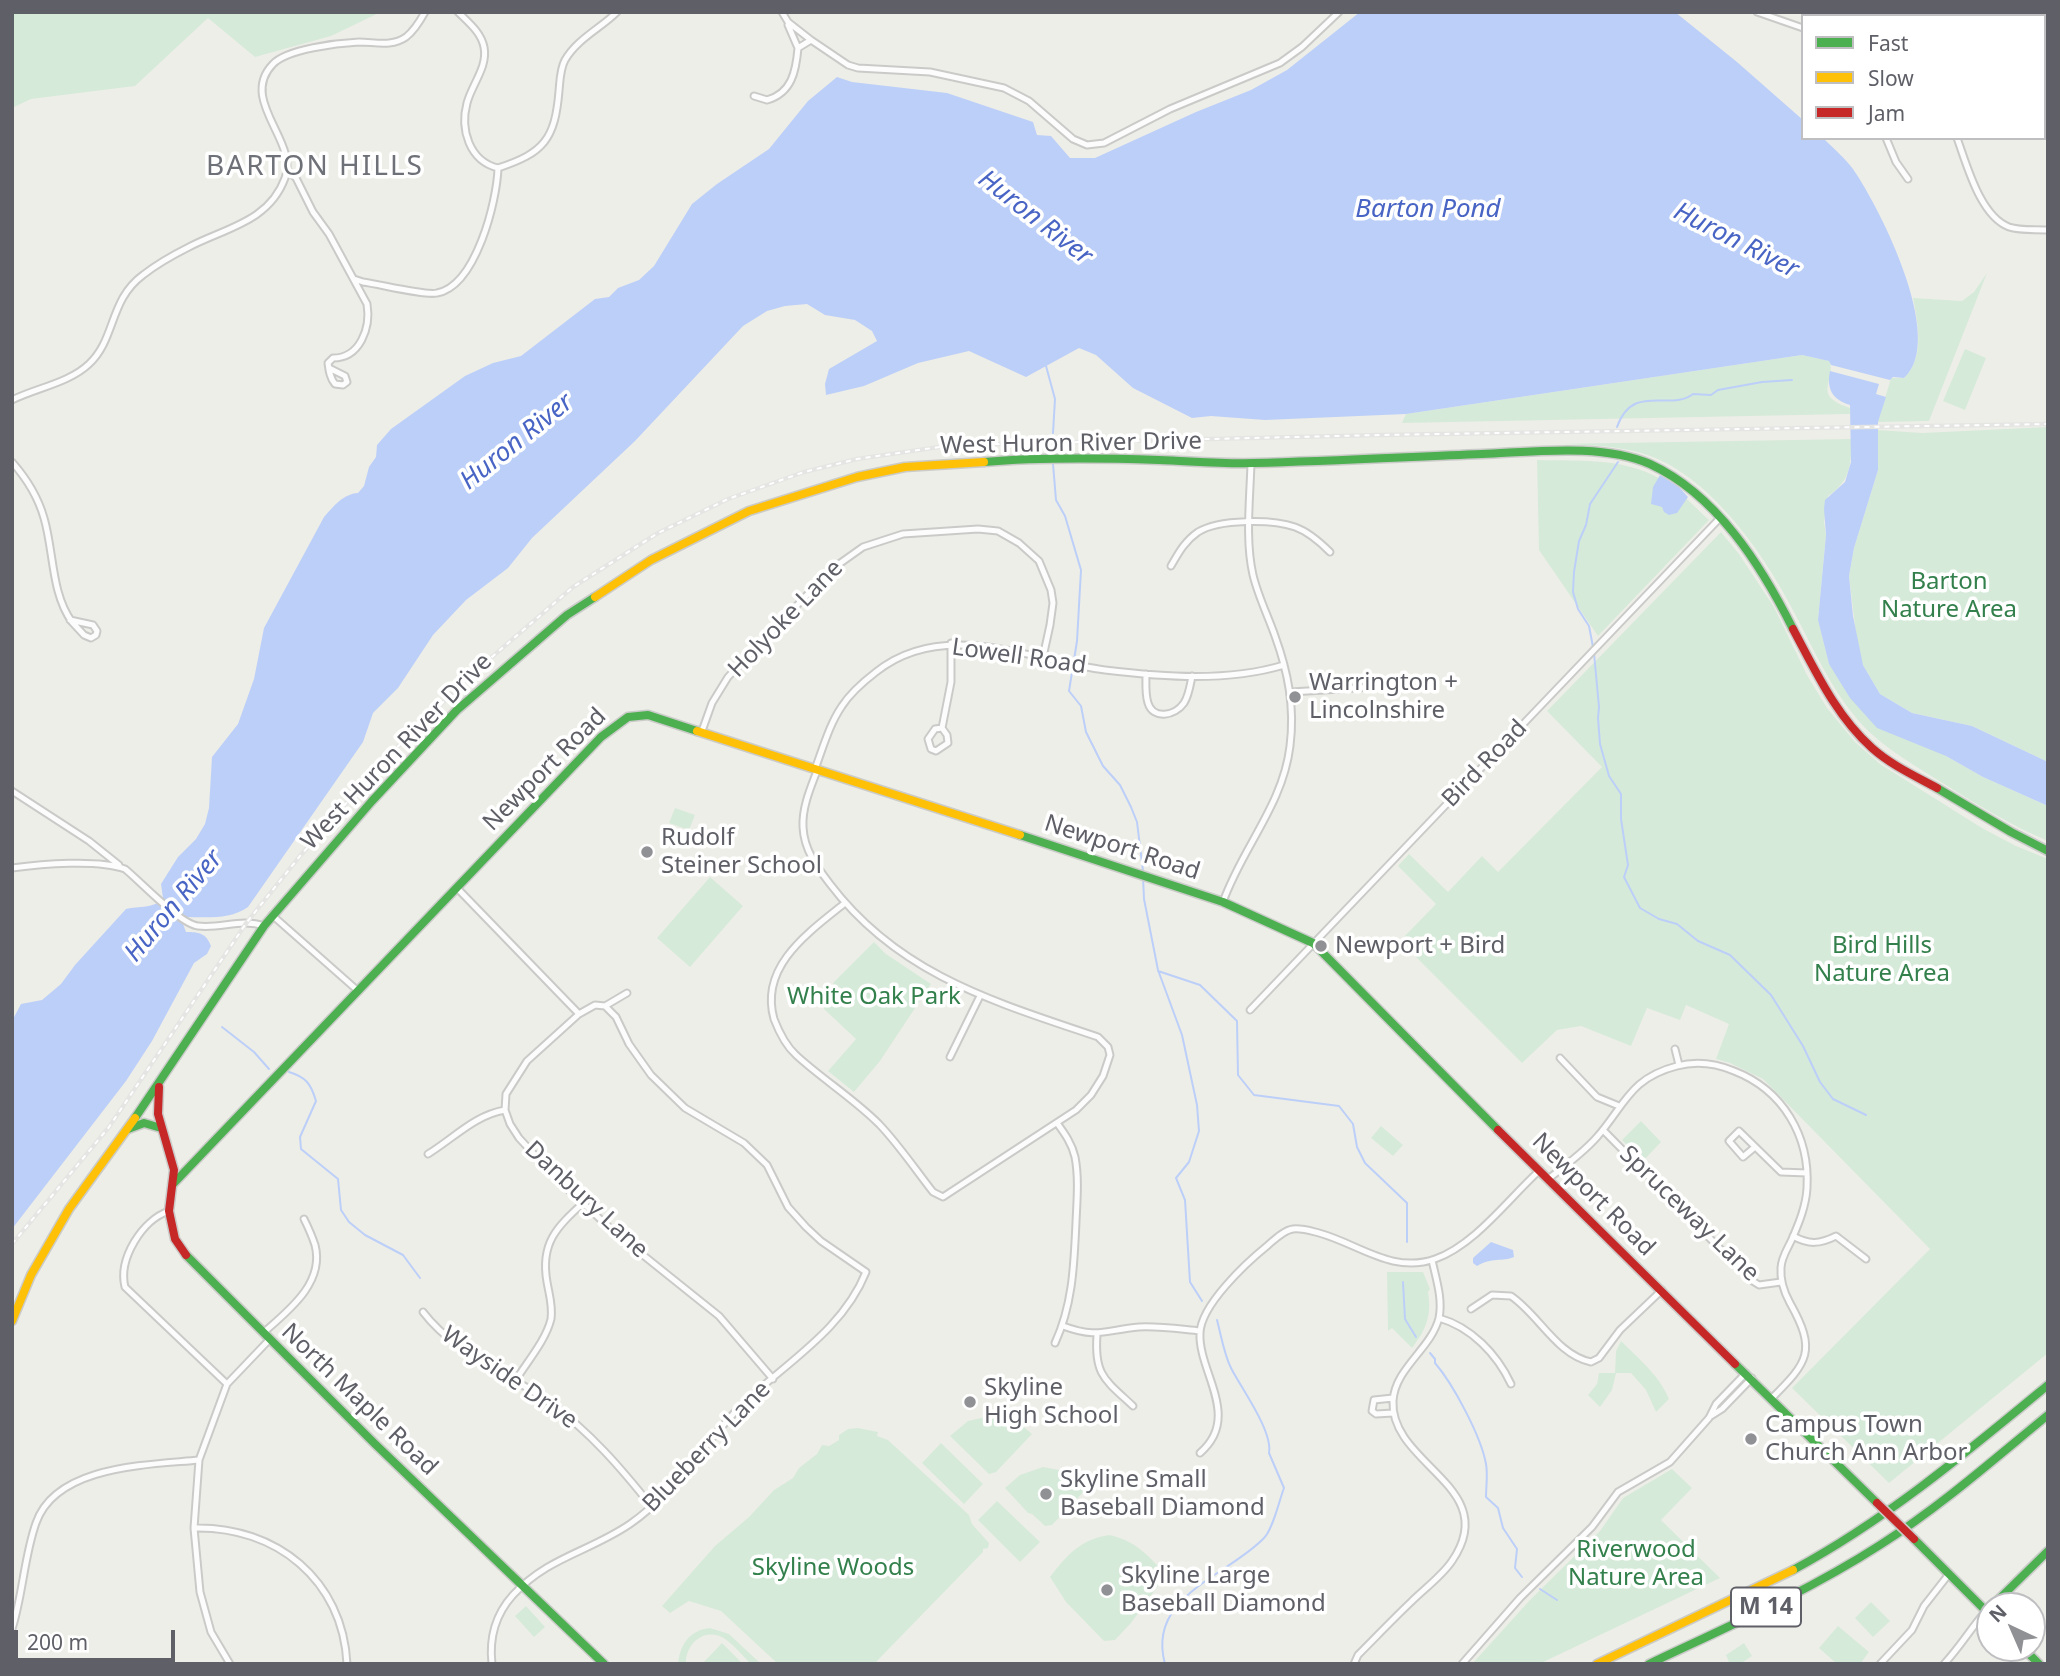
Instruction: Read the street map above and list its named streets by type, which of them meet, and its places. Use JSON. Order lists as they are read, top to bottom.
{
  "streets": {
    "main road": [
      "West Huron River Drive",
      "Newport Road",
      "North Maple Road",
      "M 14"
    ],
    "street": [
      "Holyoke Lane",
      "Lowell Road",
      "Bird Road",
      "Danbury Lane",
      "Spruceway Lane",
      "Wayside Drive",
      "Blueberry Lane"
    ]
  },
  "crossings": [
    ["West Huron River Drive", "Bird Road"],
    ["West Huron River Drive", "North Maple Road"],
    ["Holyoke Lane", "Lowell Road"],
    ["Holyoke Lane", "Newport Road"],
    ["Lowell Road", "Newport Road"],
    ["Bird Road", "Newport Road"],
    ["Newport Road", "North Maple Road"],
    ["Danbury Lane", "Blueberry Lane"],
    ["Wayside Drive", "Blueberry Lane"],
    ["North Maple Road", "Blueberry Lane"]
  ],
  "districts": ["BARTON HILLS"],
  "water": ["Barton Pond", "Huron River"],
  "parks": [
    "Barton Nature Area",
    "Bird Hills Nature Area",
    "White Oak Park",
    "Riverwood Nature Area",
    "Skyline Woods"
  ],
  "places": [
    "Warrington + Lincolnshire",
    "Rudolf Steiner School",
    "Newport + Bird",
    "Skyline High School",
    "Campus Town Church Ann Arbor",
    "Skyline Small Baseball Diamond",
    "Skyline Large Baseball Diamond"
  ],
  "legend": ["Fast", "Slow", "Jam"],
  "scale_bar": "200 m",
  "north": "top left"
}
